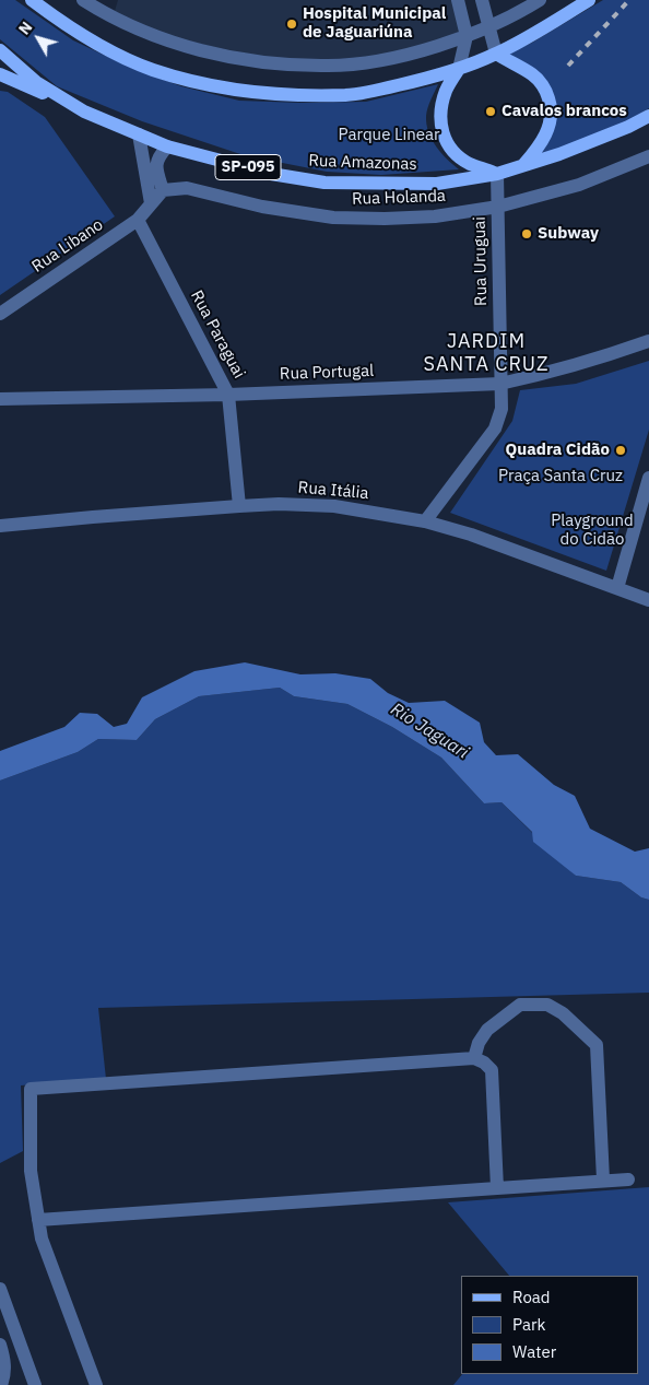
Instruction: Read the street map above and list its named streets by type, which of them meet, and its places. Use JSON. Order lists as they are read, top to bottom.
{
  "streets": {
    "main road": ["Rua Amazonas", "SP-095"],
    "street": [
      "Rua Holanda",
      "Rua Libano",
      "Rua Uruguai",
      "Rua Paraguai",
      "Rua Portugal",
      "Rua Itália"
    ]
  },
  "crossings": [
    ["Rua Amazonas", "SP-095"],
    ["Rua Amazonas", "Rua Uruguai"],
    ["SP-095", "Rua Uruguai"],
    ["Rua Holanda", "Rua Uruguai"],
    ["Rua Libano", "Rua Paraguai"],
    ["Rua Uruguai", "Rua Portugal"],
    ["Rua Uruguai", "Rua Itália"],
    ["Rua Paraguai", "Rua Portugal"],
    ["Rua Paraguai", "Rua Itália"]
  ],
  "districts": ["JARDIM SANTA CRUZ"],
  "water": ["Rio Jaguari"],
  "parks": ["Parque Linear", "Praça Santa Cruz", "Playground do Cidão"],
  "places": [
    "Hospital Municipal de Jaguariúna",
    "Cavalos brancos",
    "Subway",
    "Quadra Cidão"
  ],
  "legend": ["Road", "Park", "Water"],
  "north": "top left"
}
